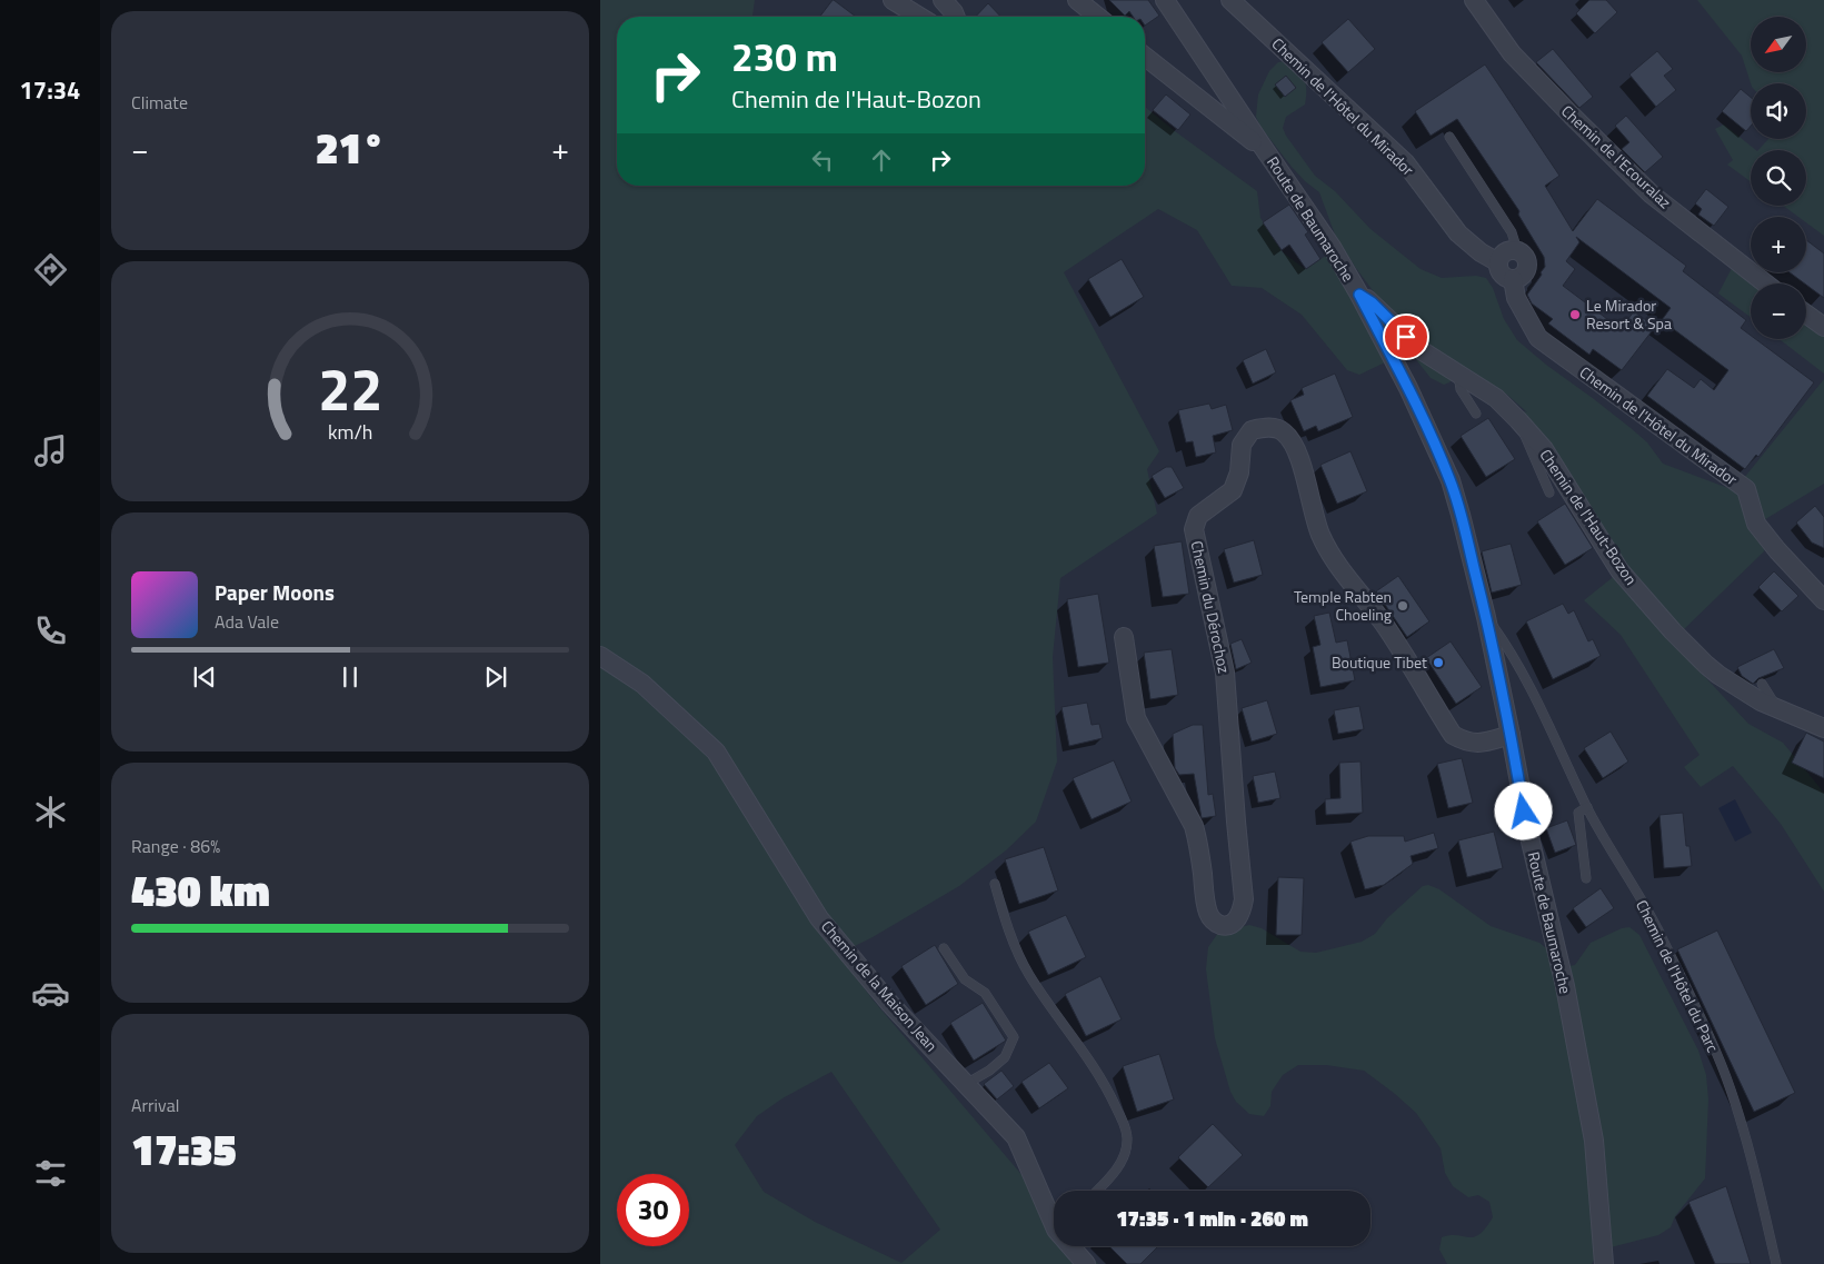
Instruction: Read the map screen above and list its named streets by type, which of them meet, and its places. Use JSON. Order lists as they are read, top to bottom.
{
  "streets": {
    "street": [
      "Chemin de l'Hôtel du Mirador",
      "Chemin de l'Ecouralaz",
      "Route de Baumaroche",
      "Chemin de l'Haut-Bozon",
      "Chemin du Dérochoz",
      "Chemin de la Maison Jean"
    ],
    "lane": ["Chemin de l'Hôtel du Parc"]
  },
  "crossings": [
    ["Route de Baumaroche", "Chemin de l'Haut-Bozon"],
    ["Route de Baumaroche", "Chemin du Dérochoz"],
    ["Route de Baumaroche", "Chemin de l'Hôtel du Parc"]
  ],
  "places": ["Le Mirador Resort & Spa", "Temple Rabten Choeling", "Boutique Tibet"],
  "north": "bottom left",
  "page": {
    "tabs": "17:34",
    "tile": [
      "Climate",
      ["Range · 86%", "430 km"],
      ["Arrival", "17:35"]
    ],
    "map_buttons": ["+", "−"],
    "turn": ["230 m", "Chemin de l'Haut-Bozon"],
    "heat": ["−", "21°", "+"],
    "song": ["Paper Moons", "Ada Vale"],
    "limit": "30",
    "trip": "17:35 · 1 min · 260 m",
    "gauge": ["22", "km/h"]
  }
}
